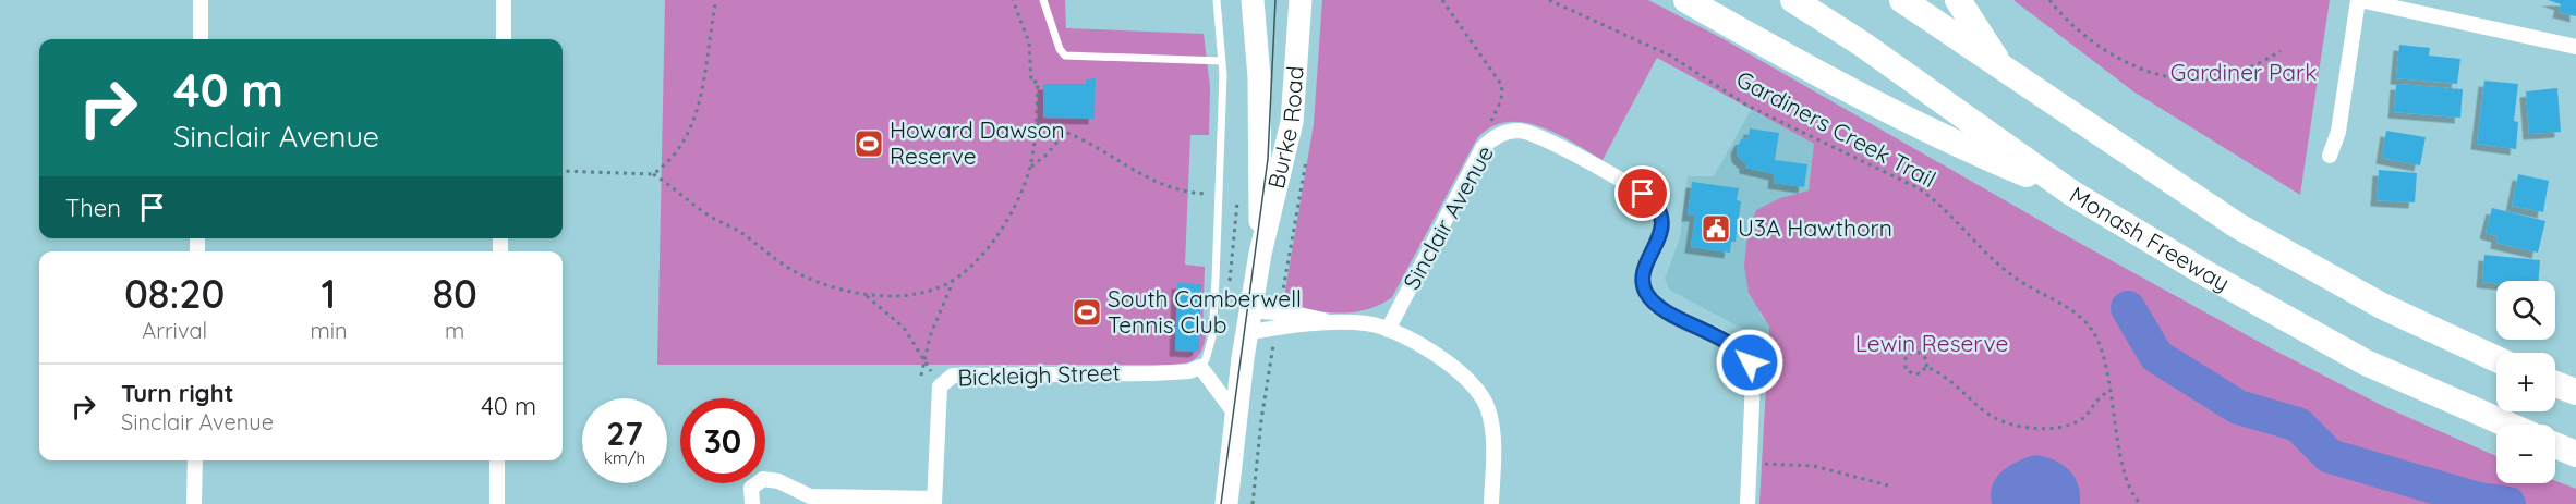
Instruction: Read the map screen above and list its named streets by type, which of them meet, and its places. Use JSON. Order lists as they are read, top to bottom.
{
  "streets": {
    "highway": ["Monash Freeway"],
    "main road": ["Burke Road"],
    "street": ["Sinclair Avenue", "Bickleigh Street"],
    "path": ["Gardiners Creek Trail"]
  },
  "parks": ["Gardiner Park", "Lewin Reserve"],
  "places": {
    "sports": ["Howard Dawson Reserve", "South Camberwell Tennis Club"],
    "public building": ["U3A Hawthorn"]
  },
  "page": {
    "turn": ["40 m", "Sinclair Avenue"],
    "then": "Then",
    "eta": [
      "08:20",
      "Arrival",
      "1",
      "min",
      "80",
      "m"
    ],
    "map_buttons": ["+", "−"],
    "list": [
      {
        "name": "Turn right",
        "note": "Sinclair Avenue",
        "value": "40 m"
      }
    ],
    "speed": "27 km/h",
    "limit": "30"
  }
}
